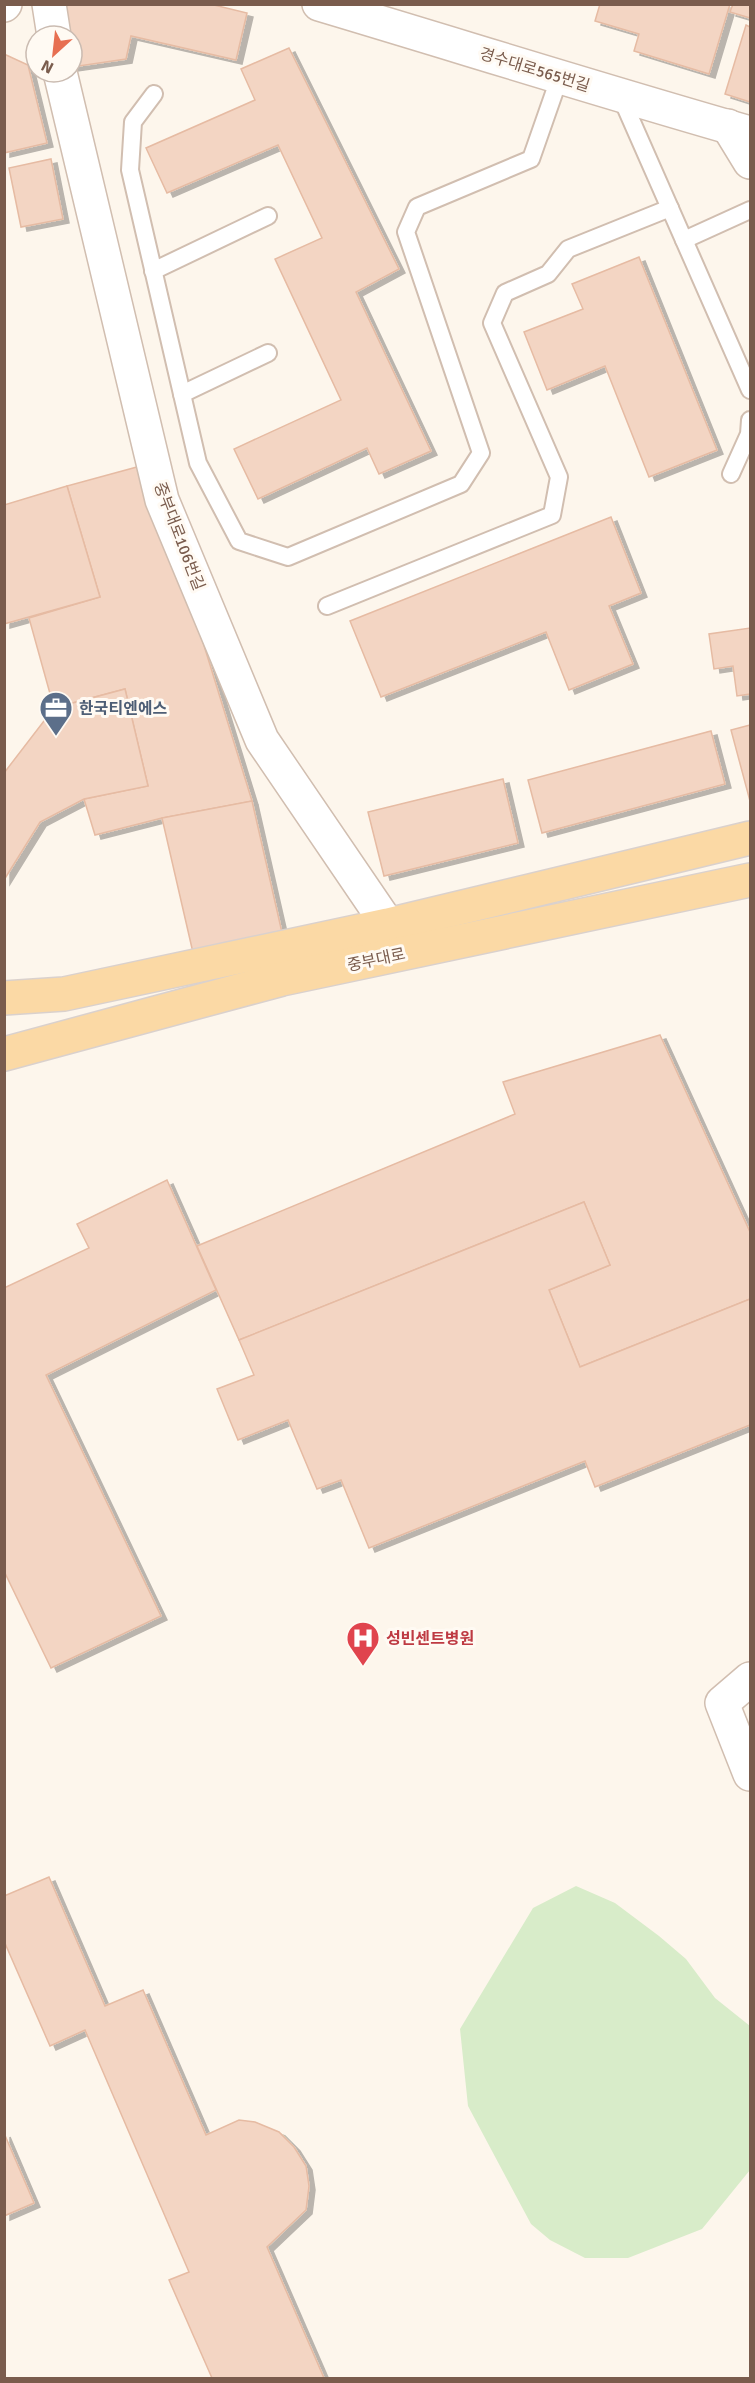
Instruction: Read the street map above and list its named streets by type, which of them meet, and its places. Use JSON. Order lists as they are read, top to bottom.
{
  "streets": {
    "main road": ["중부대로"],
    "street": ["경수대로565번길", "중부대로106번길"]
  },
  "crossings": [
    ["중부대로106번길", "중부대로"]
  ],
  "places": {
    "office": ["한국티엔에스"],
    "hospital": ["성빈센트병원"]
  },
  "north": "bottom left"
}
